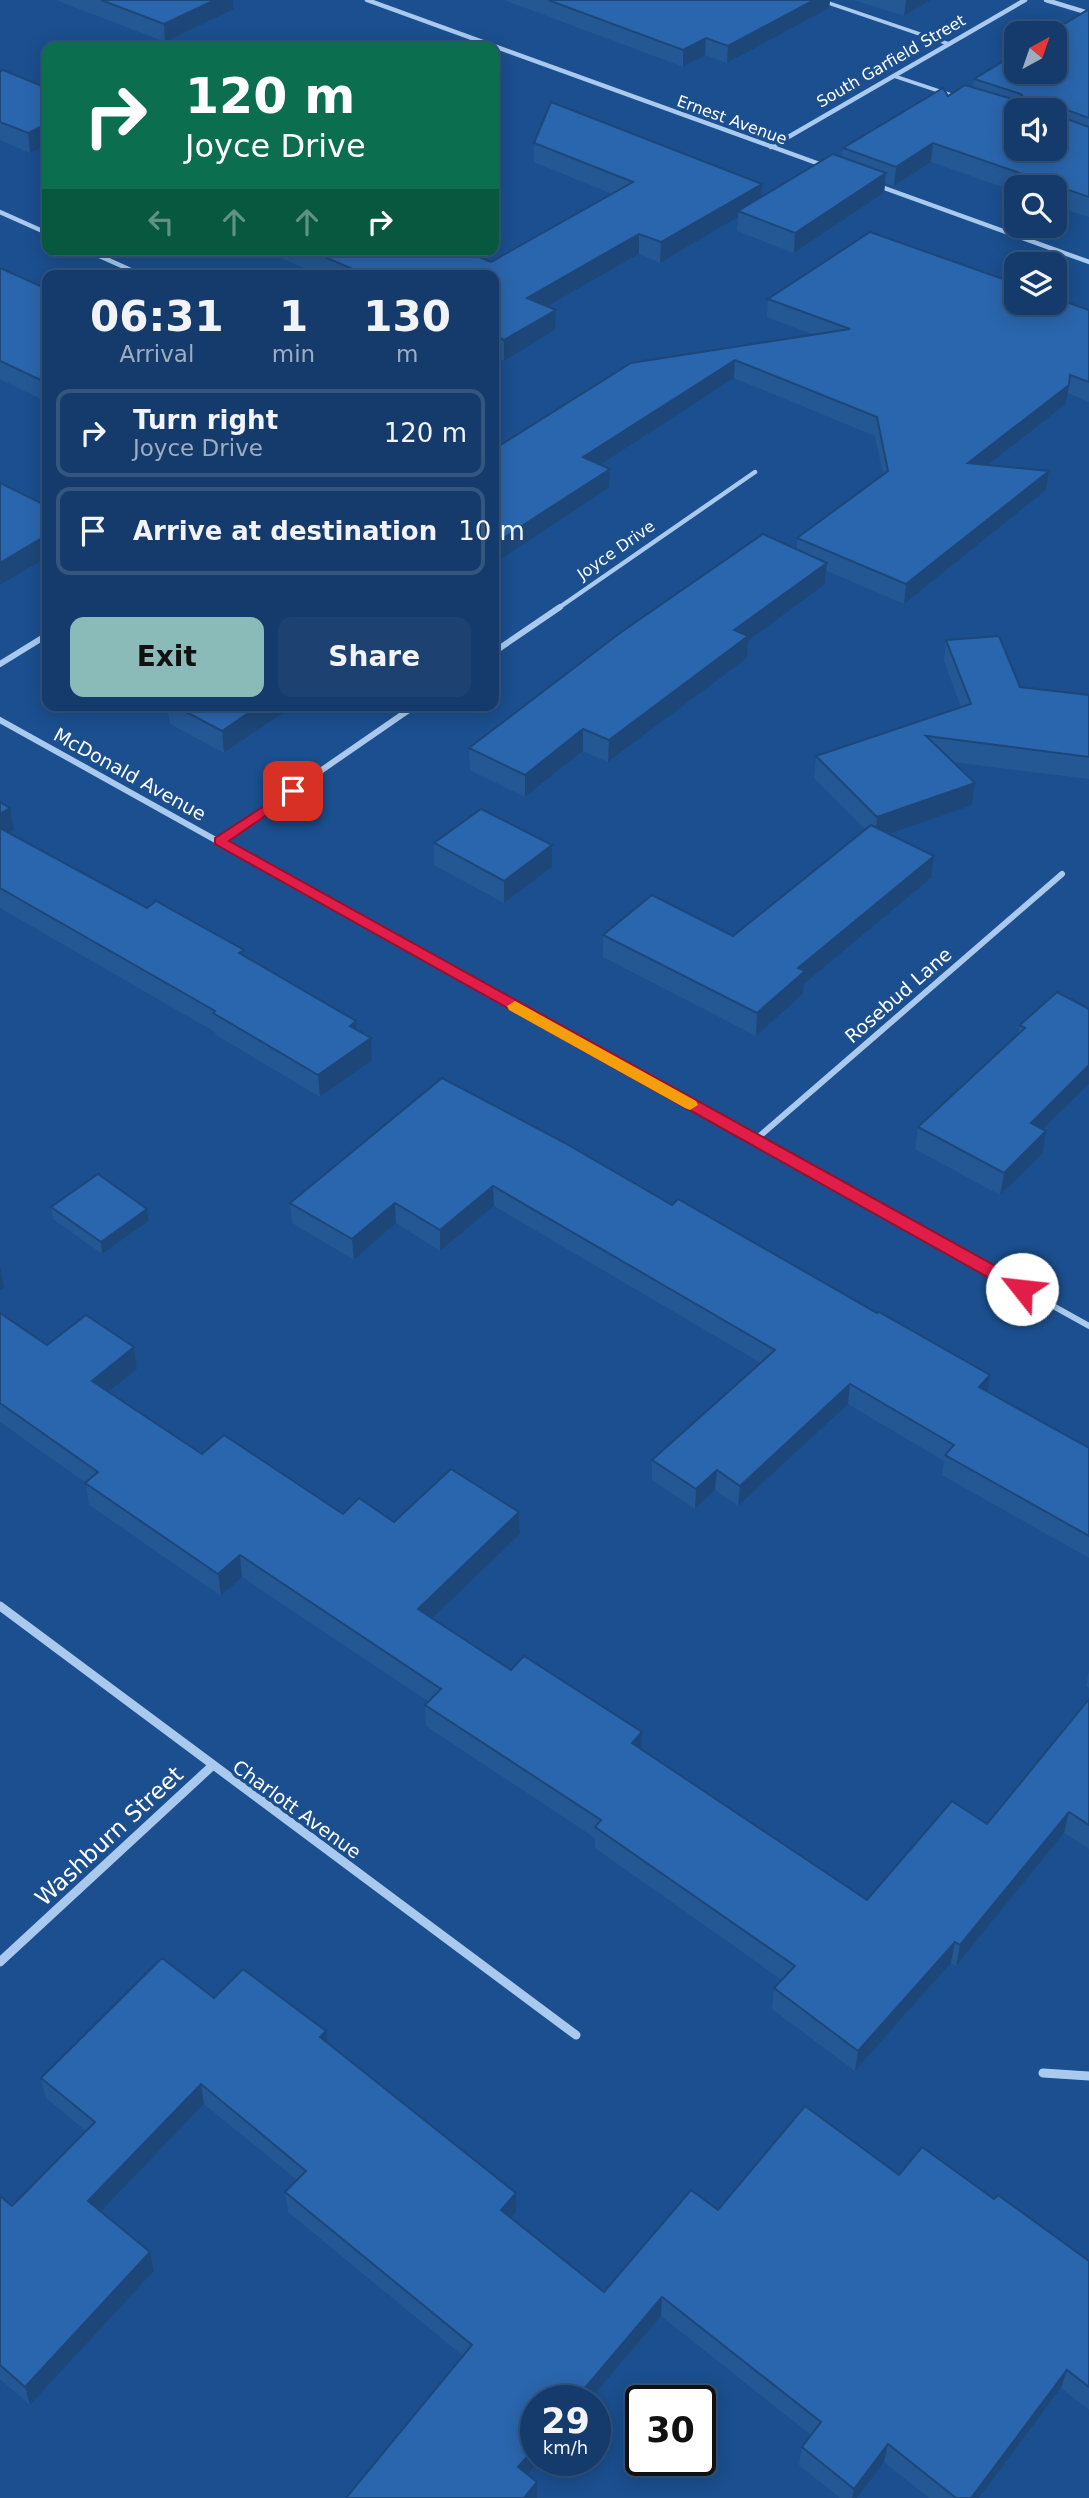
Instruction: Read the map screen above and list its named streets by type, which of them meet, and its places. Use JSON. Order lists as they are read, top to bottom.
{
  "streets": {
    "street": [
      "South Garfield Street",
      "Ernest Avenue",
      "Joyce Drive",
      "McDonald Avenue",
      "Rosebud Lane",
      "Charlott Avenue",
      "Washburn Street"
    ]
  },
  "crossings": [
    ["South Garfield Street", "Ernest Avenue"],
    ["McDonald Avenue", "Rosebud Lane"],
    ["Charlott Avenue", "Washburn Street"]
  ],
  "north": "top right",
  "page": {
    "turn": ["120 m", "Joyce Drive"],
    "eta": [
      "06:31",
      "Arrival",
      "1",
      "min",
      "130",
      "m"
    ],
    "list": [
      {
        "name": "Turn right",
        "note": "Joyce Drive",
        "value": "120 m"
      },
      {
        "name": "Arrive at destination",
        "value": "10 m"
      }
    ],
    "buttons": ["Exit", "Share"],
    "speed": "29 km/h",
    "limit": "30"
  }
}
